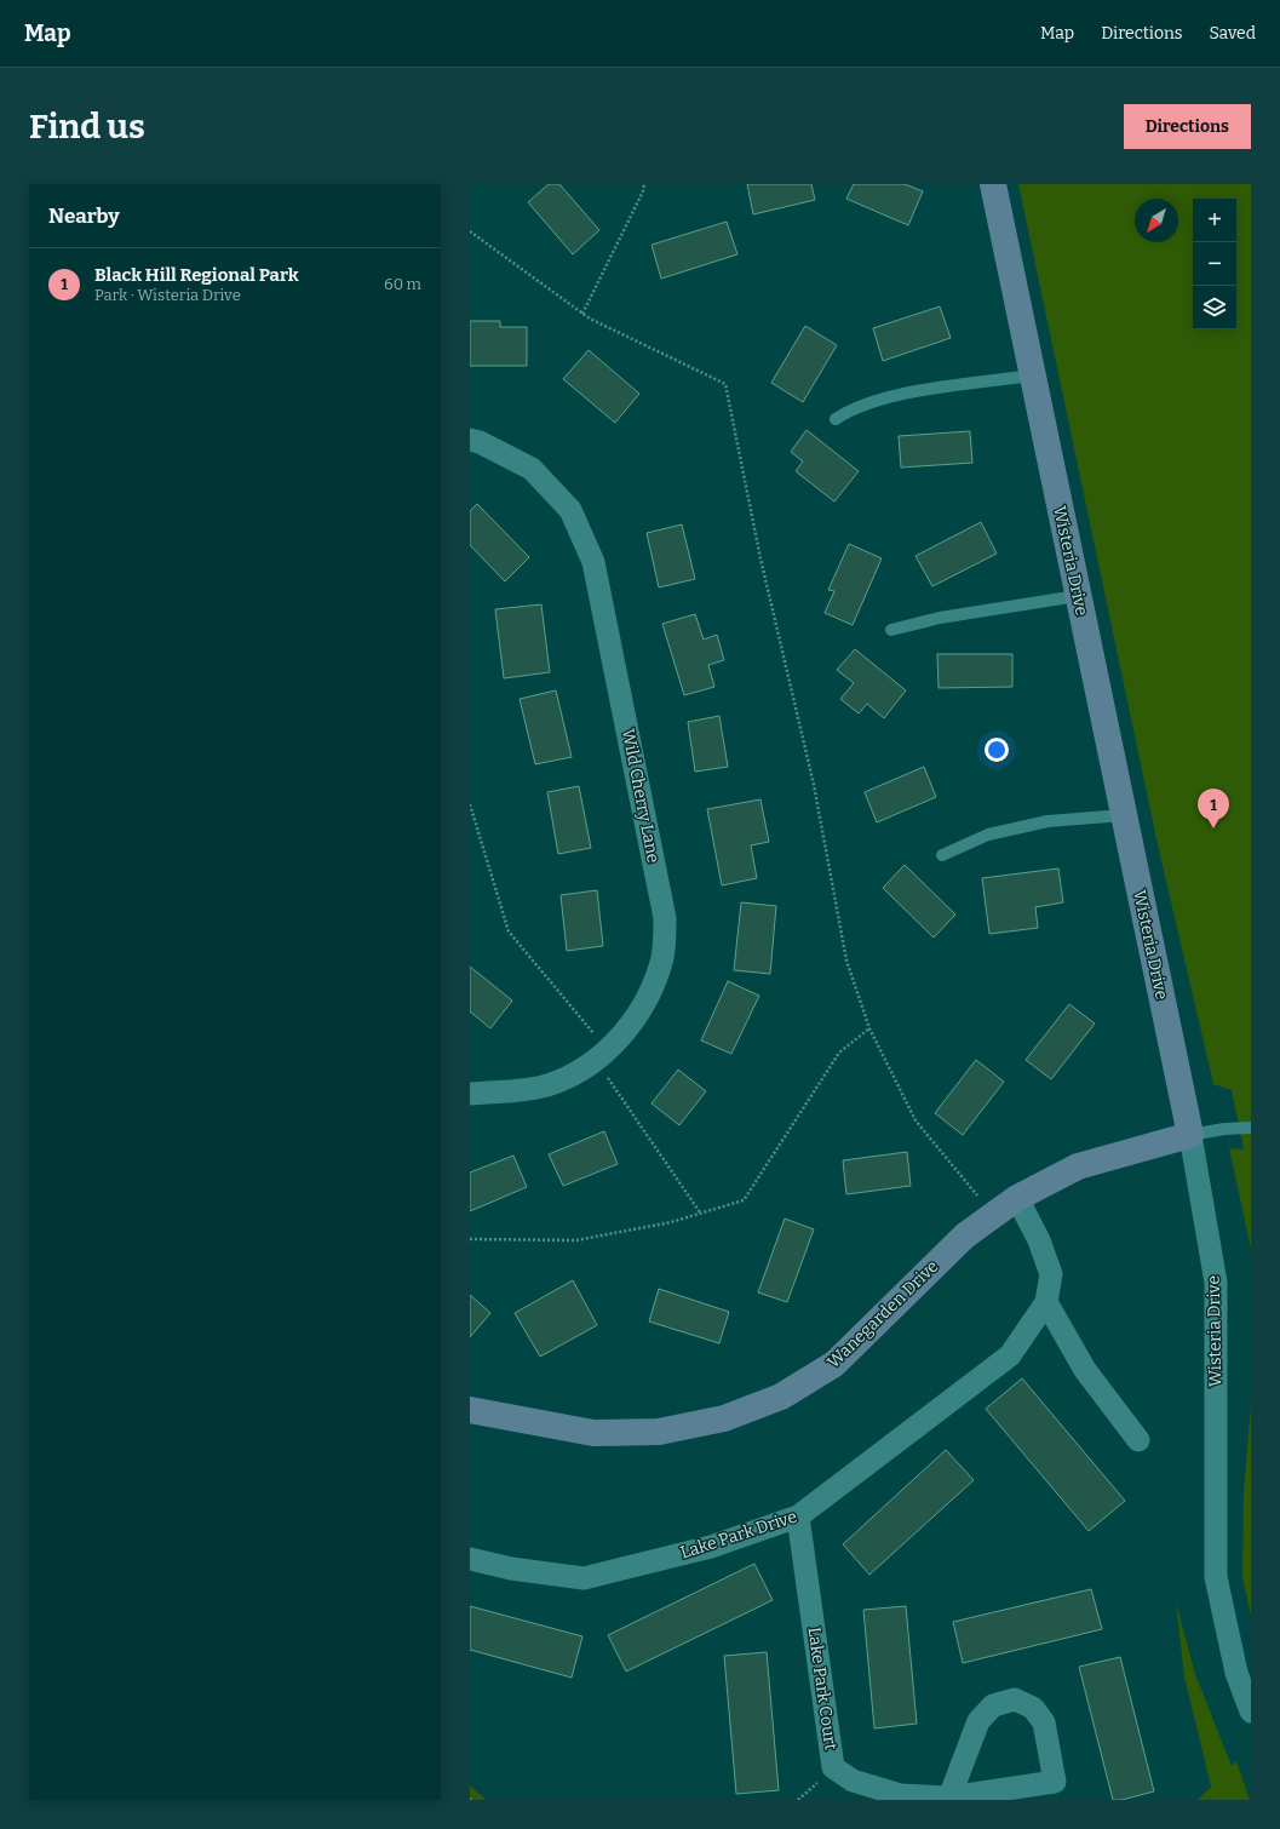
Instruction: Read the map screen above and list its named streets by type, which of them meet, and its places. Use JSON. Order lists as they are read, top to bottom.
{
  "streets": {
    "street": [
      "Wisteria Drive",
      "Wild Cherry Lane",
      "Wanegarden Drive",
      "Lake Park Drive",
      "Lake Park Court"
    ]
  },
  "crossings": [
    ["Wisteria Drive", "Wanegarden Drive"],
    ["Wanegarden Drive", "Lake Park Drive"],
    ["Lake Park Drive", "Lake Park Court"]
  ],
  "north": "bottom left",
  "page": {
    "header": "Map",
    "nav": ["Map", "Directions", "Saved"],
    "buttons": "Directions",
    "title": "Find us",
    "heading": "Nearby",
    "map_buttons": ["+", "−"],
    "list": [
      {
        "mark": "1",
        "name": "Black Hill Regional Park",
        "note": "Park · Wisteria Drive",
        "value": "60 m"
      }
    ],
    "pins": "1"
  }
}
